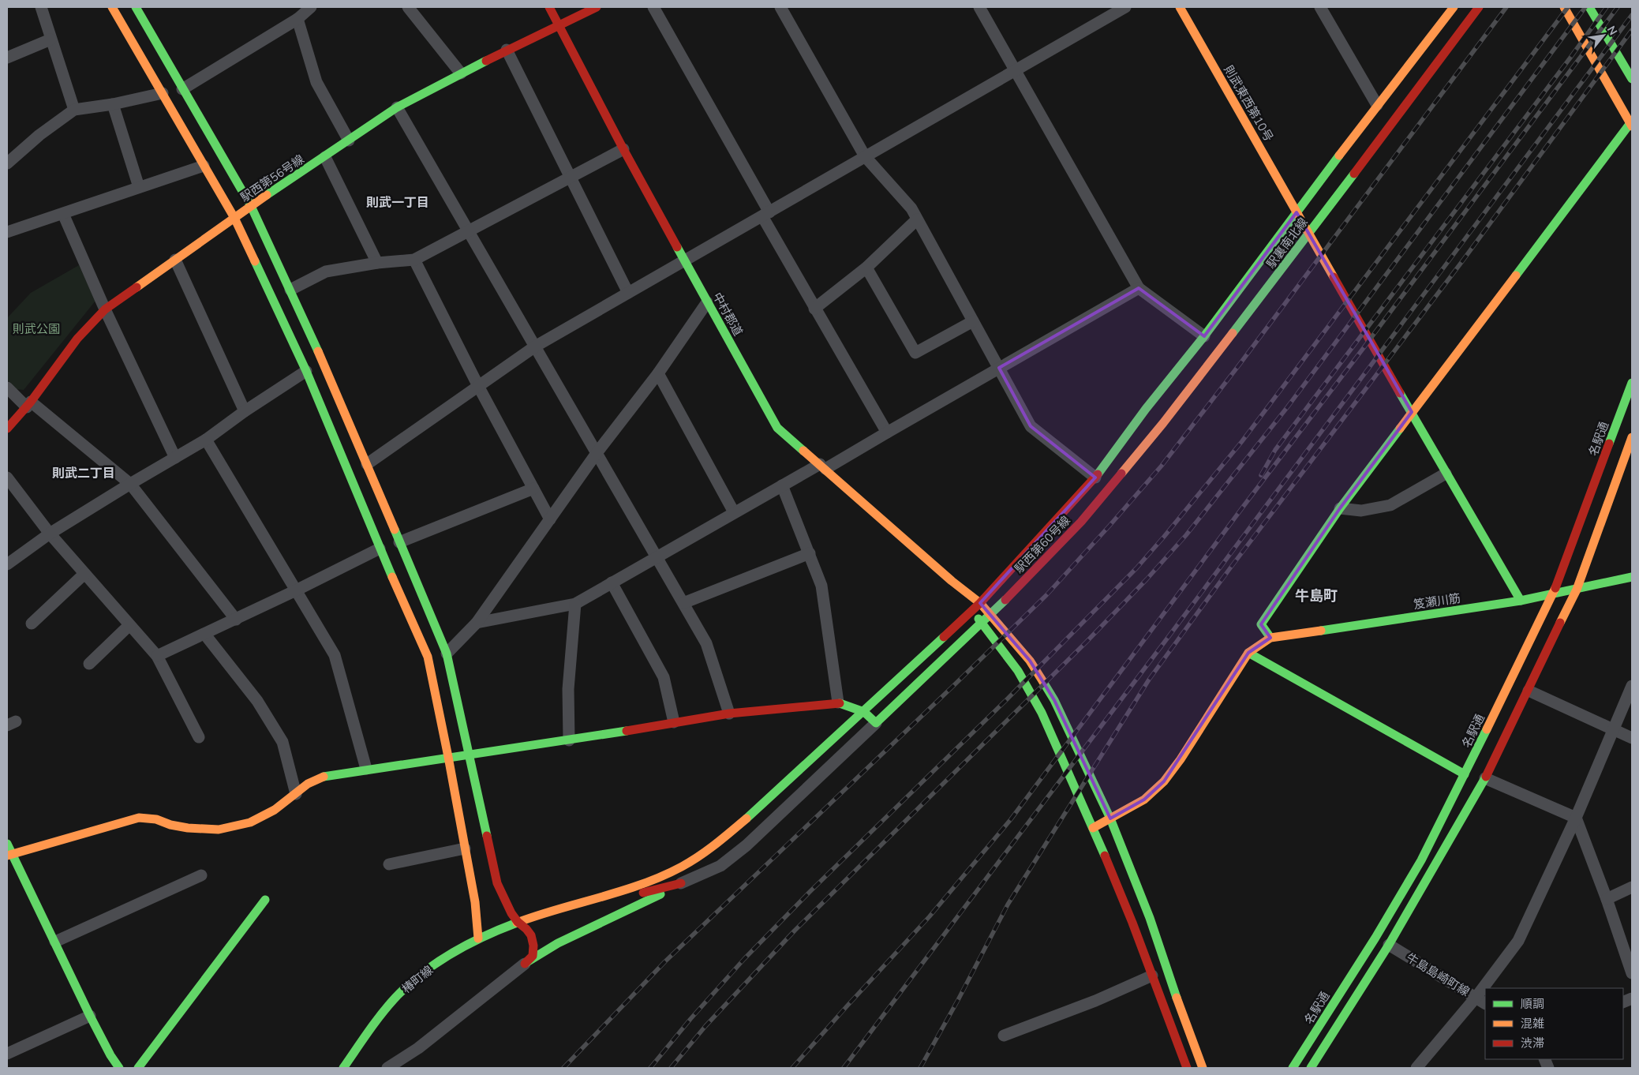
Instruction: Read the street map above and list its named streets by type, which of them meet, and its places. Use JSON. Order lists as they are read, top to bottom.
{
  "streets": {
    "street": [
      "則武東西第10号",
      "駅西第56号線",
      "駅裏南北線",
      "中村郡道",
      "名駅通",
      "駅西第60号線",
      "笈瀬川筋",
      "牛島島崎町線",
      "椿町線"
    ]
  },
  "crossings": [
    ["則武東西第10号", "駅裏南北線"],
    ["則武東西第10号", "笈瀬川筋"],
    ["駅西第56号線", "中村郡道"],
    ["駅裏南北線", "駅西第60号線"],
    ["名駅通", "笈瀬川筋"],
    ["駅西第60号線", "椿町線"]
  ],
  "districts": ["則武一丁目", "則武二丁目", "牛島町"],
  "parks": ["則武公園"],
  "legend": ["順調", "混雑", "渋滞"],
  "north": "top right"
}
